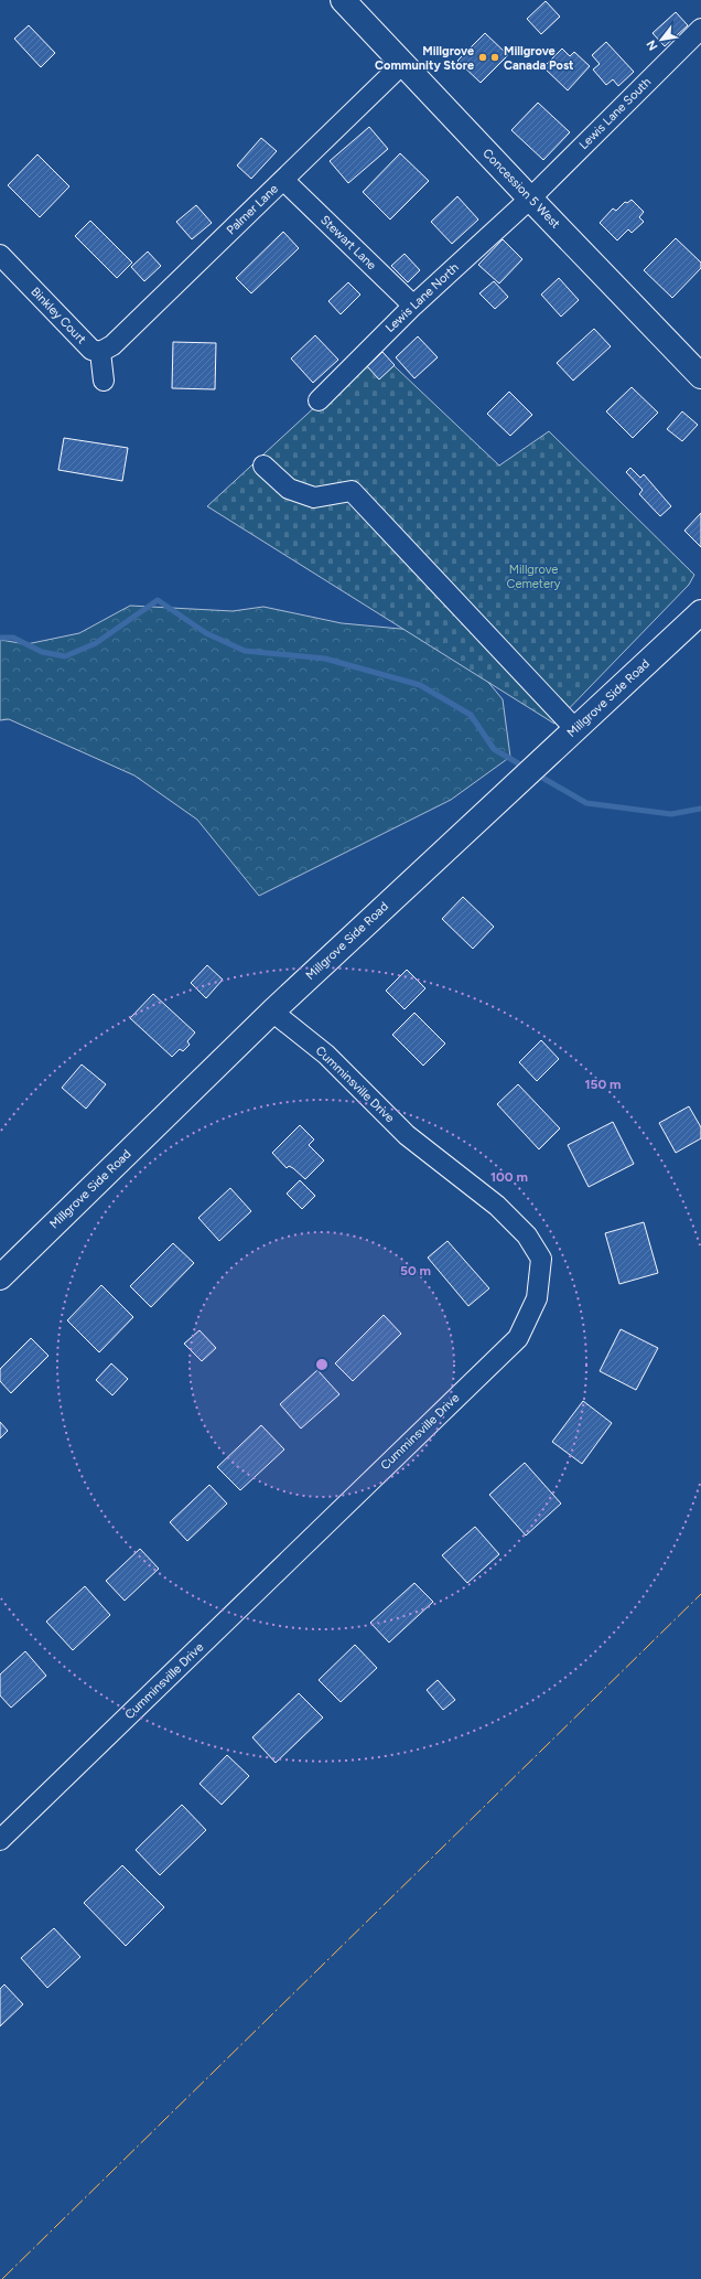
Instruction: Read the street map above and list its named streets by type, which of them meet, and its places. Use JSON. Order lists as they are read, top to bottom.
{
  "streets": {
    "main road": ["Concession 5 West", "Millgrove Side Road"],
    "street": [
      "Lewis Lane South",
      "Palmer Lane",
      "Stewart Lane",
      "Lewis Lane North",
      "Binkley Court",
      "Cumminsville Drive"
    ]
  },
  "crossings": [
    ["Lewis Lane South", "Concession 5 West"],
    ["Lewis Lane South", "Lewis Lane North"],
    ["Concession 5 West", "Palmer Lane"],
    ["Concession 5 West", "Lewis Lane North"],
    ["Palmer Lane", "Stewart Lane"],
    ["Palmer Lane", "Binkley Court"],
    ["Stewart Lane", "Lewis Lane North"],
    ["Millgrove Side Road", "Cumminsville Drive"]
  ],
  "parks": ["Millgrove Cemetery"],
  "places": ["Millgrove Community Store", "Millgrove Canada Post"],
  "north": "bottom left",
  "rings": ["150 m", "100 m", "50 m"]
}
